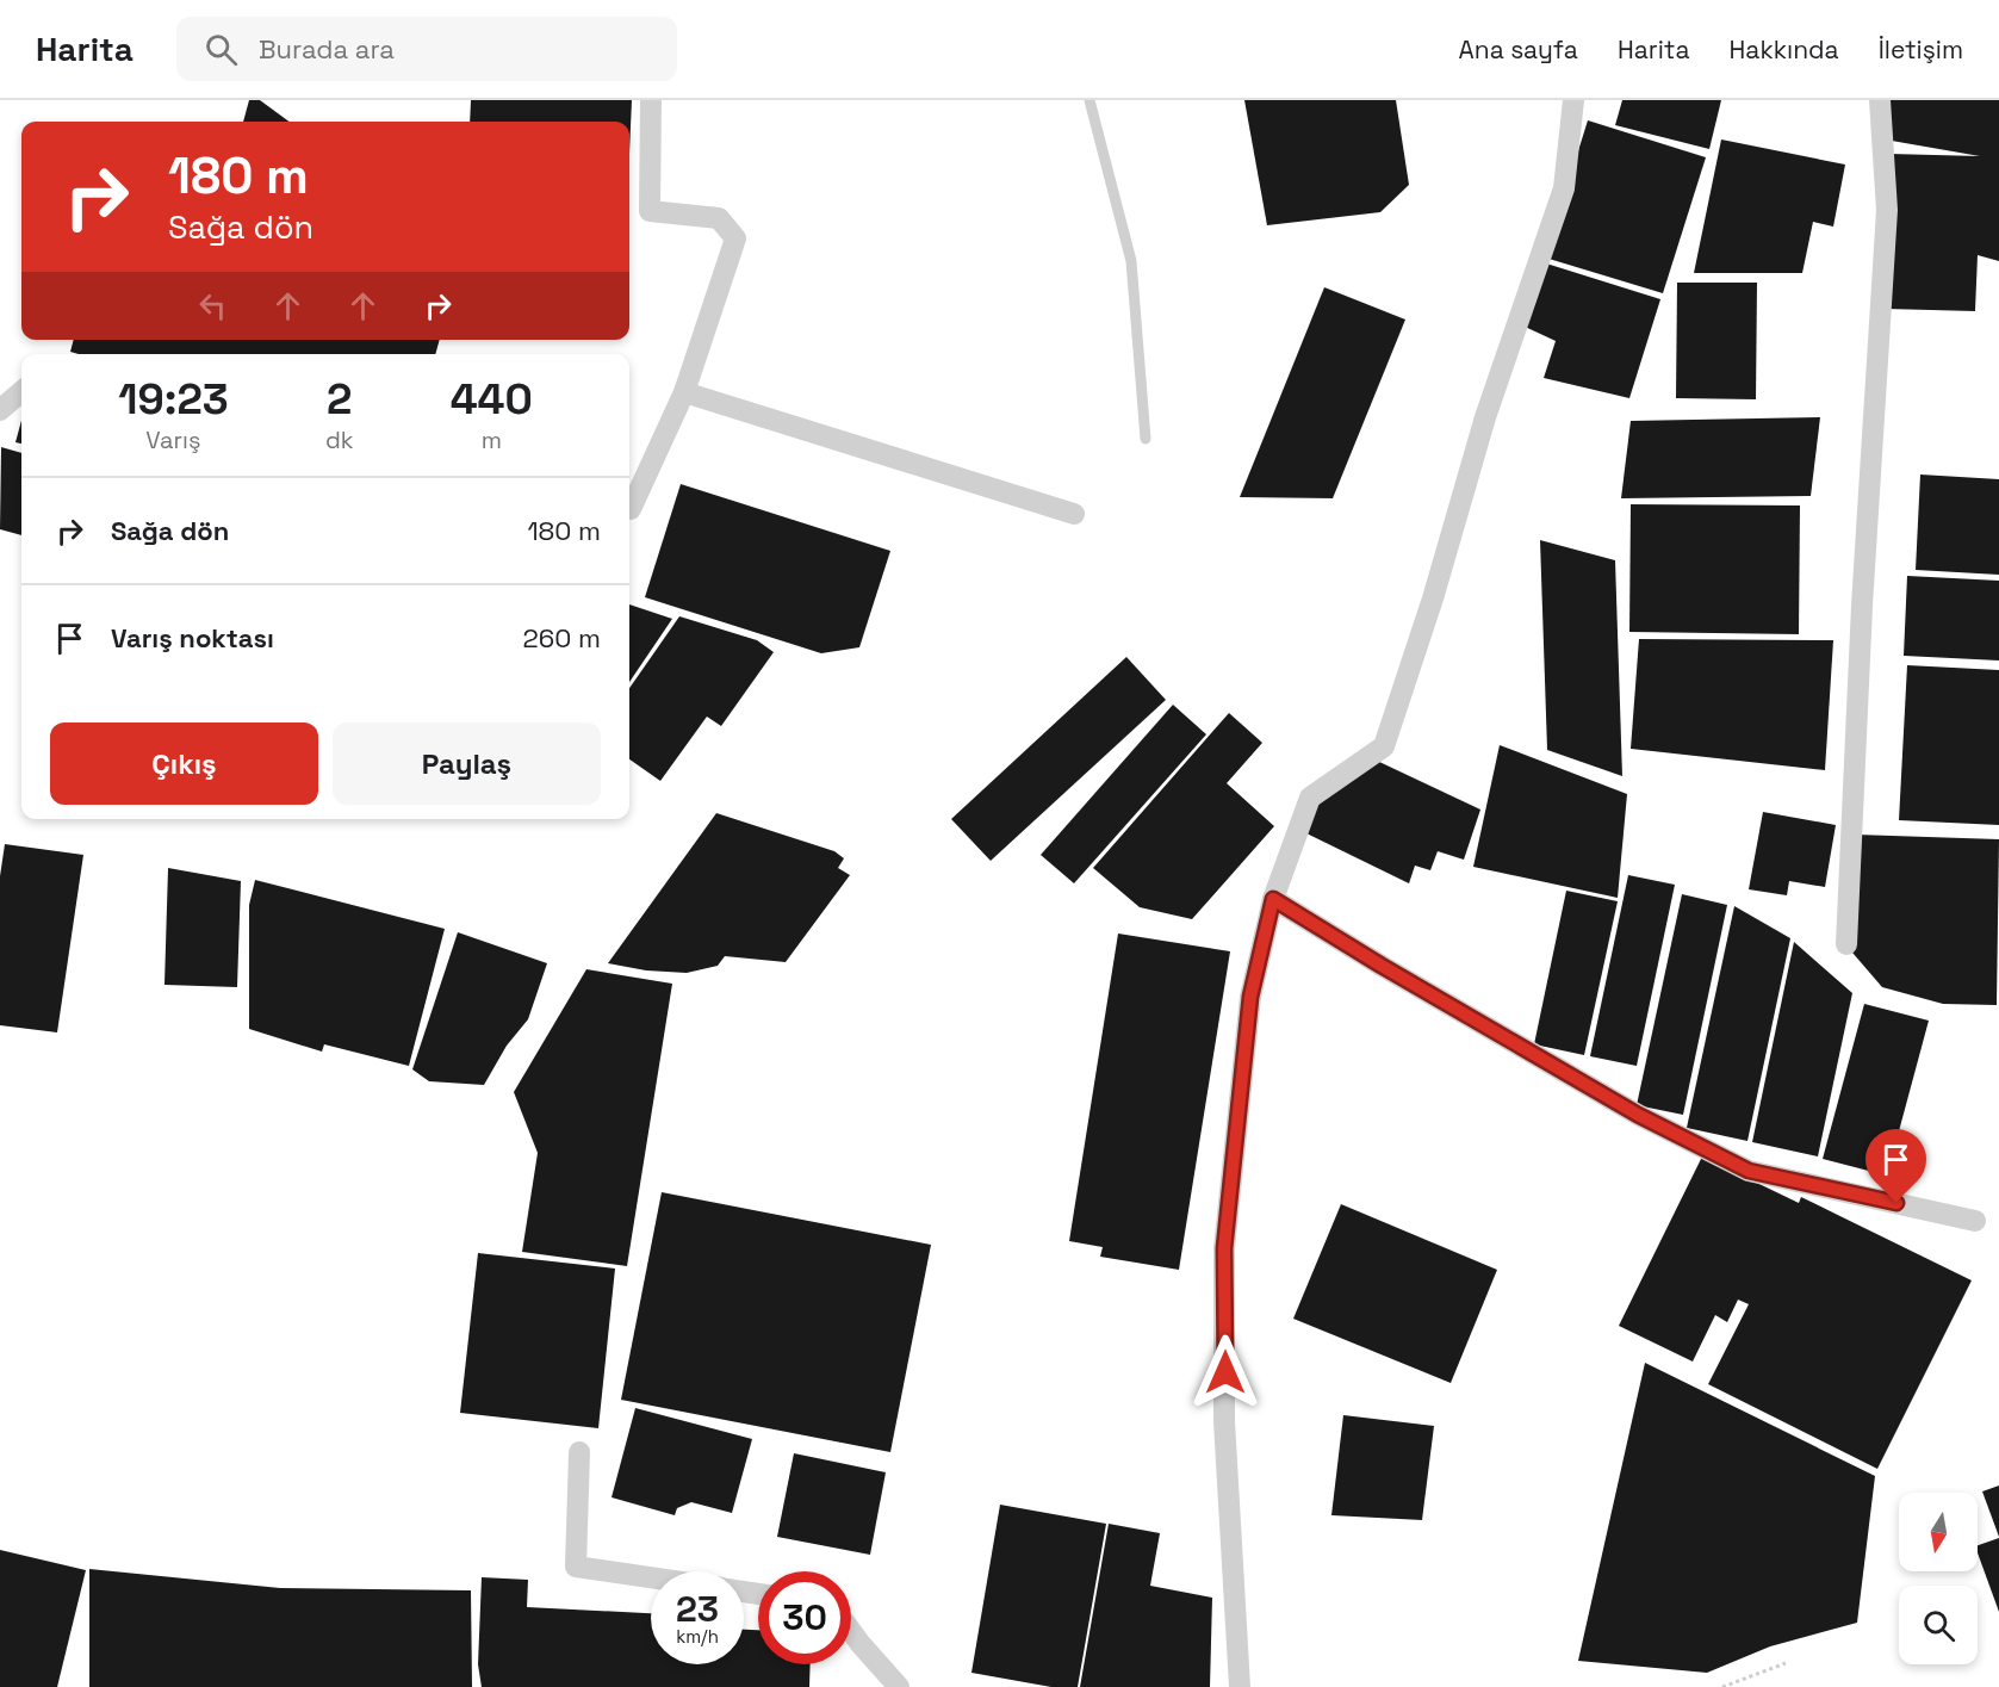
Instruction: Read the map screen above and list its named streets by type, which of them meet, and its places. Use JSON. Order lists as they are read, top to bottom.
{
  "north": "bottom",
  "page": {
    "header": "Harita",
    "search": "Burada ara",
    "nav": [
      "Ana sayfa",
      "Harita",
      "Hakkında",
      "İletişim"
    ],
    "turn": ["180 m", "Sağa dön"],
    "eta": [
      "19:23",
      "Varış",
      "2",
      "dk",
      "440",
      "m"
    ],
    "list": [
      {
        "name": "Sağa dön",
        "value": "180 m"
      },
      {
        "name": "Varış noktası",
        "value": "260 m"
      }
    ],
    "buttons": ["Çıkış", "Paylaş"],
    "speed": "23 km/h",
    "limit": "30"
  }
}
